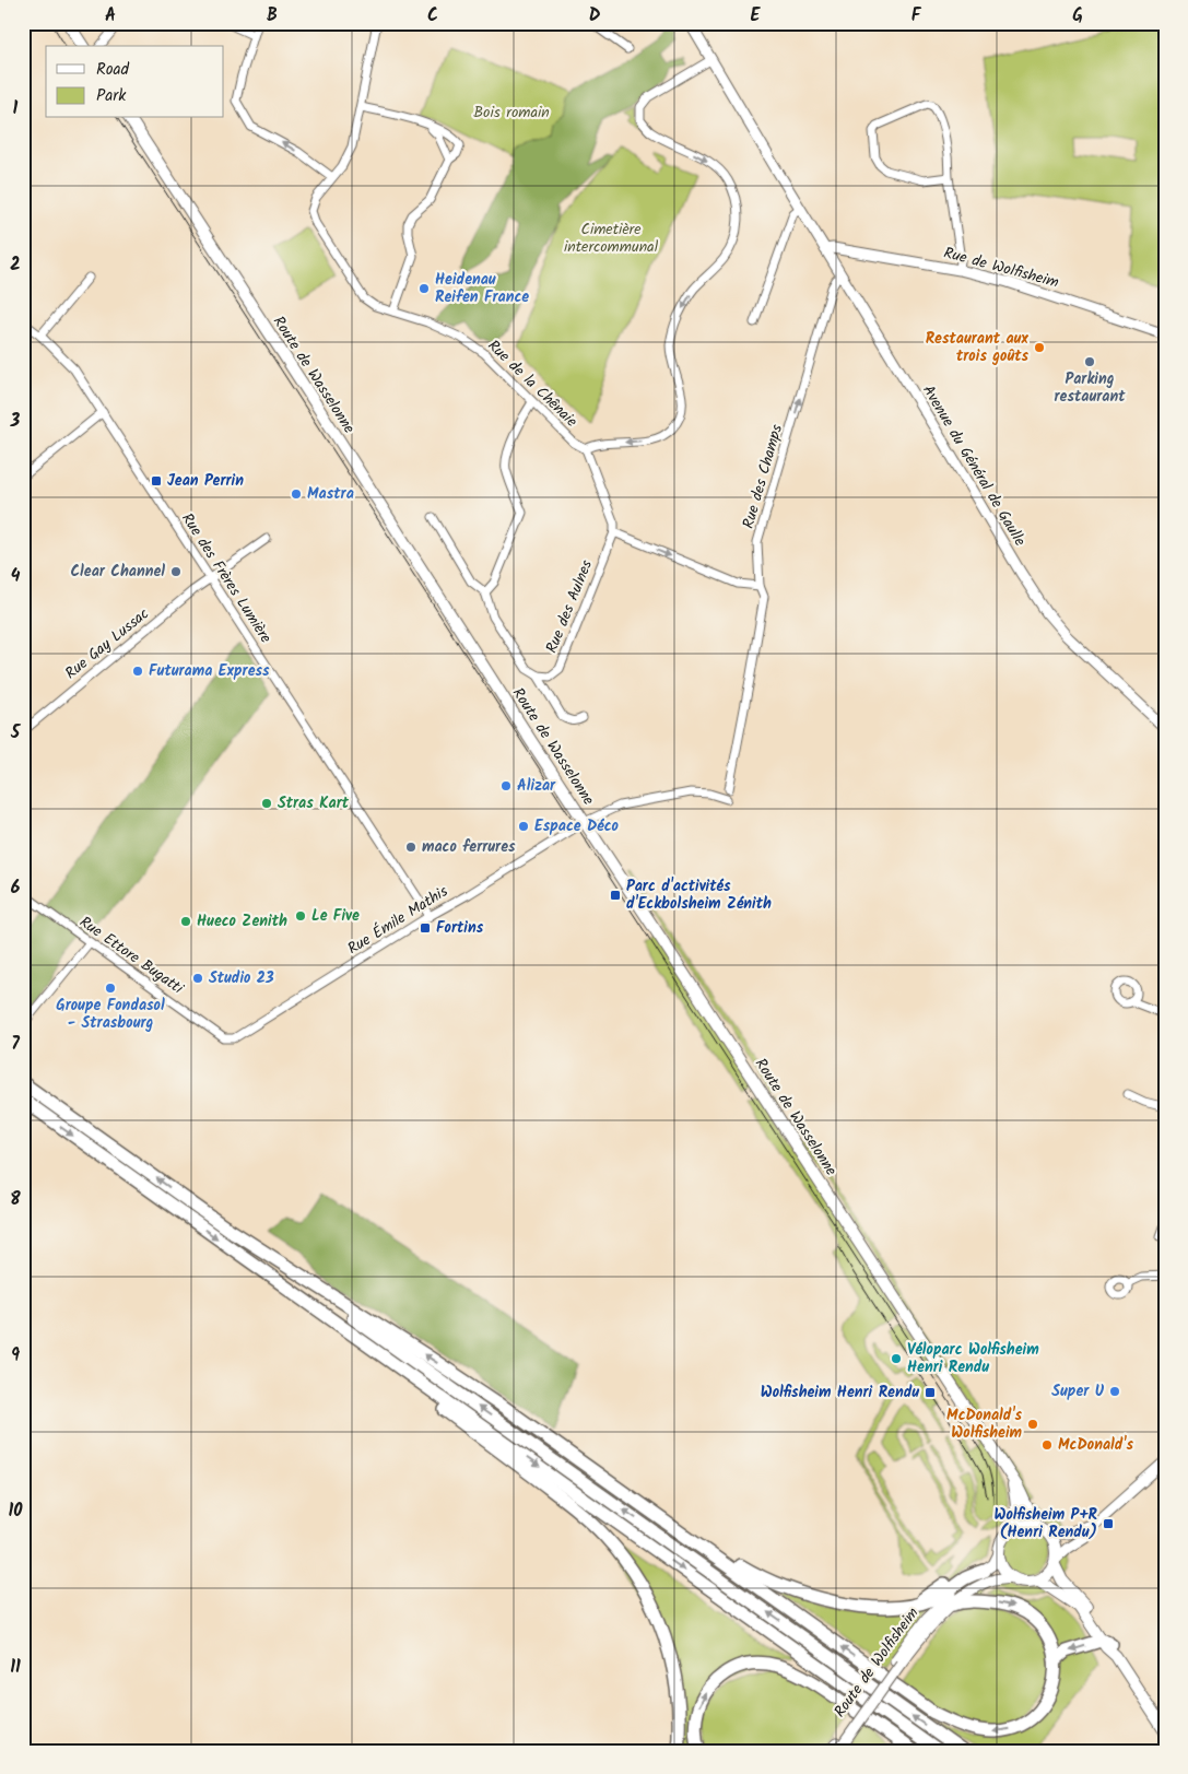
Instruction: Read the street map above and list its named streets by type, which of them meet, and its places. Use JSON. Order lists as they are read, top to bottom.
{
  "streets": {
    "main road": [
      "Rue de Wolfisheim",
      "Route de Wasselonne",
      "Avenue du Général de Gaulle",
      "Route de Wolfisheim"
    ],
    "street": [
      "Rue de la Chênaie",
      "Rue des Champs",
      "Rue des Frères Lumière",
      "Rue des Aulnes",
      "Rue Gay Lussac",
      "Rue Émile Mathis",
      "Rue Ettore Bugatti"
    ]
  },
  "crossings": [
    ["Rue de Wolfisheim", "Avenue du Général de Gaulle"],
    ["Route de Wasselonne", "Rue Émile Mathis"],
    ["Route de Wasselonne", "Route de Wolfisheim"],
    ["Avenue du Général de Gaulle", "Rue des Champs"],
    ["Rue des Frères Lumière", "Rue Gay Lussac"],
    ["Rue des Frères Lumière", "Rue Émile Mathis"],
    ["Rue Émile Mathis", "Rue Ettore Bugatti"]
  ],
  "one_way": ["Rue des Champs"],
  "parks": ["Bois romain", "Cimetière intercommunal"],
  "places": {
    "other": [
      "Heidenau Reifen France",
      "Restaurant aux trois goûts",
      "Parking restaurant",
      "Mastra",
      "Clear Channel",
      "Futurama Express",
      "Alizar",
      "Stras Kart",
      "Espace Déco",
      "maco ferrures",
      "Le Five",
      "Hueco Zenith",
      "Studio 23",
      "Groupe Fondasol - Strasbourg",
      "Véloparc Wolfisheim Henri Rendu",
      "Super U",
      "McDonald's Wolfisheim",
      "McDonald's"
    ],
    "transit": [
      "Jean Perrin",
      "Parc d'activités d'Eckbolsheim Zénith",
      "Fortins",
      "Wolfisheim Henri Rendu",
      "Wolfisheim P+R (Henri Rendu)"
    ]
  },
  "legend": ["Road", "Park"],
  "grid": {
    "columns": [
      "A",
      "B",
      "C",
      "D",
      "E",
      "F",
      "G"
    ],
    "rows": [
      "1",
      "2",
      "3",
      "4",
      "5",
      "6",
      "7",
      "8",
      "9",
      "10",
      "11"
    ]
  }
}
